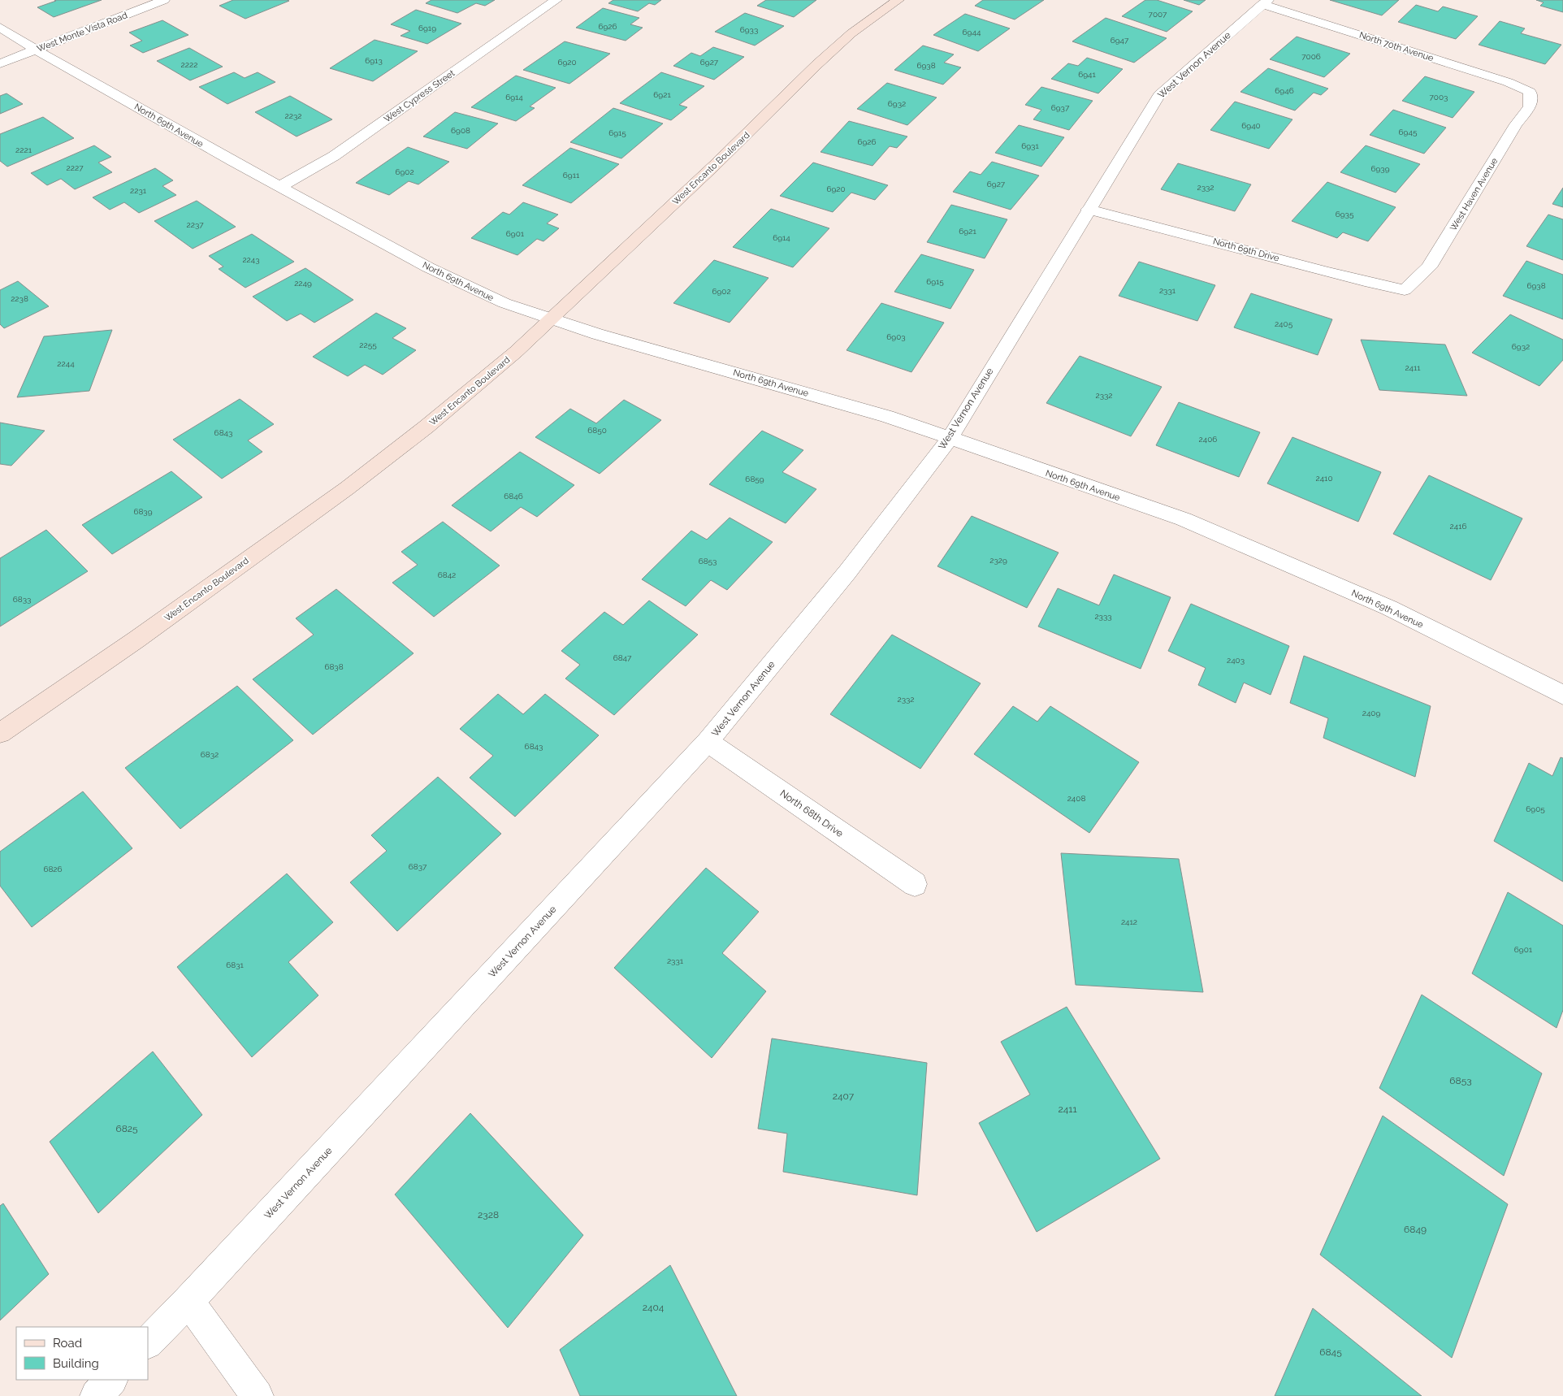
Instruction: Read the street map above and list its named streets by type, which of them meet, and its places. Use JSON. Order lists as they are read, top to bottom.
{
  "streets": {
    "street": [
      "West Monte Vista Road",
      "North 70th Avenue",
      "West Vernon Avenue",
      "West Cypress Street",
      "North 69th Avenue",
      "West Encanto Boulevard",
      "West Haven Avenue",
      "North 69th Drive",
      "North 68th Drive"
    ]
  },
  "crossings": [
    ["West Monte Vista Road", "North 69th Avenue"],
    ["North 70th Avenue", "West Vernon Avenue"],
    ["North 70th Avenue", "West Haven Avenue"],
    ["West Vernon Avenue", "North 69th Avenue"],
    ["West Vernon Avenue", "North 69th Drive"],
    ["West Vernon Avenue", "North 68th Drive"],
    ["West Cypress Street", "North 69th Avenue"],
    ["North 69th Avenue", "West Encanto Boulevard"],
    ["West Haven Avenue", "North 69th Drive"]
  ],
  "house_numbers": [
    "7007",
    "6926",
    "6919",
    "6933",
    "6944",
    "6947",
    "7006",
    "6913",
    "6920",
    "6927",
    "2222",
    "6938",
    "6941",
    "6946",
    "6921",
    "6914",
    "7003",
    "6932",
    "6937",
    "2232",
    "6940",
    "6908",
    "6945",
    "6915",
    "6926",
    "6931",
    "2221",
    "2227",
    "6939",
    "6902",
    "6911",
    "6927",
    "2332",
    "6920",
    "2231",
    "6935",
    "2237",
    "6921",
    "6901",
    "6914",
    "2243",
    "6915",
    "2249",
    "6938",
    "2331",
    "6902",
    "2238",
    "2405",
    "6903",
    "2255",
    "6932",
    "2244",
    "2411",
    "2332",
    "6850",
    "6843",
    "2406",
    "2410",
    "6859",
    "6846",
    "6839",
    "2416",
    "2329",
    "6853",
    "6842",
    "6833",
    "2333",
    "6847",
    "2403",
    "6838",
    "2332",
    "2409",
    "6843",
    "6832",
    "2408",
    "6905",
    "6837",
    "6826",
    "2412",
    "6901",
    "2331",
    "6831",
    "6853",
    "2407",
    "2411",
    "6825",
    "2328",
    "6849",
    "2404",
    "6845"
  ],
  "legend": ["Road", "Building"]
}
